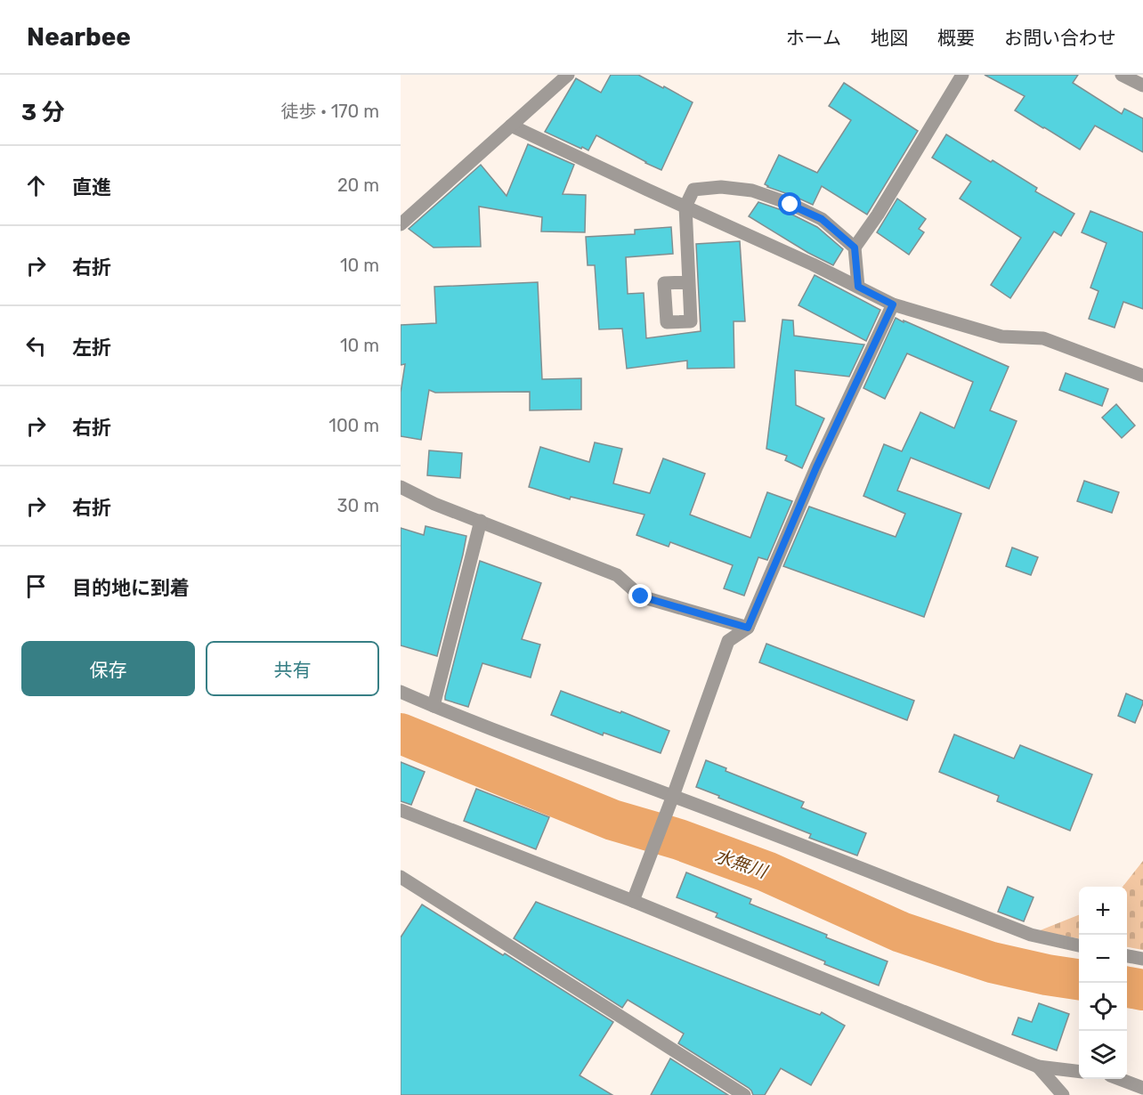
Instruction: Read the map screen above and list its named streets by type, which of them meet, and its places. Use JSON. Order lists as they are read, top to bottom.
{
  "water": ["水無川"],
  "page": {
    "header": "Nearbee",
    "nav": [
      "ホーム",
      "地図",
      "概要",
      "お問い合わせ"
    ],
    "heading": ["3 分", "徒歩 · 170 m"],
    "list": [
      ["直進", "20 m"],
      ["右折", "10 m"],
      ["左折", "10 m"],
      ["右折", "100 m"],
      ["右折", "30 m"],
      "目的地に到着"
    ],
    "buttons": ["保存", "共有"],
    "map_buttons": ["+", "−"]
  }
}
